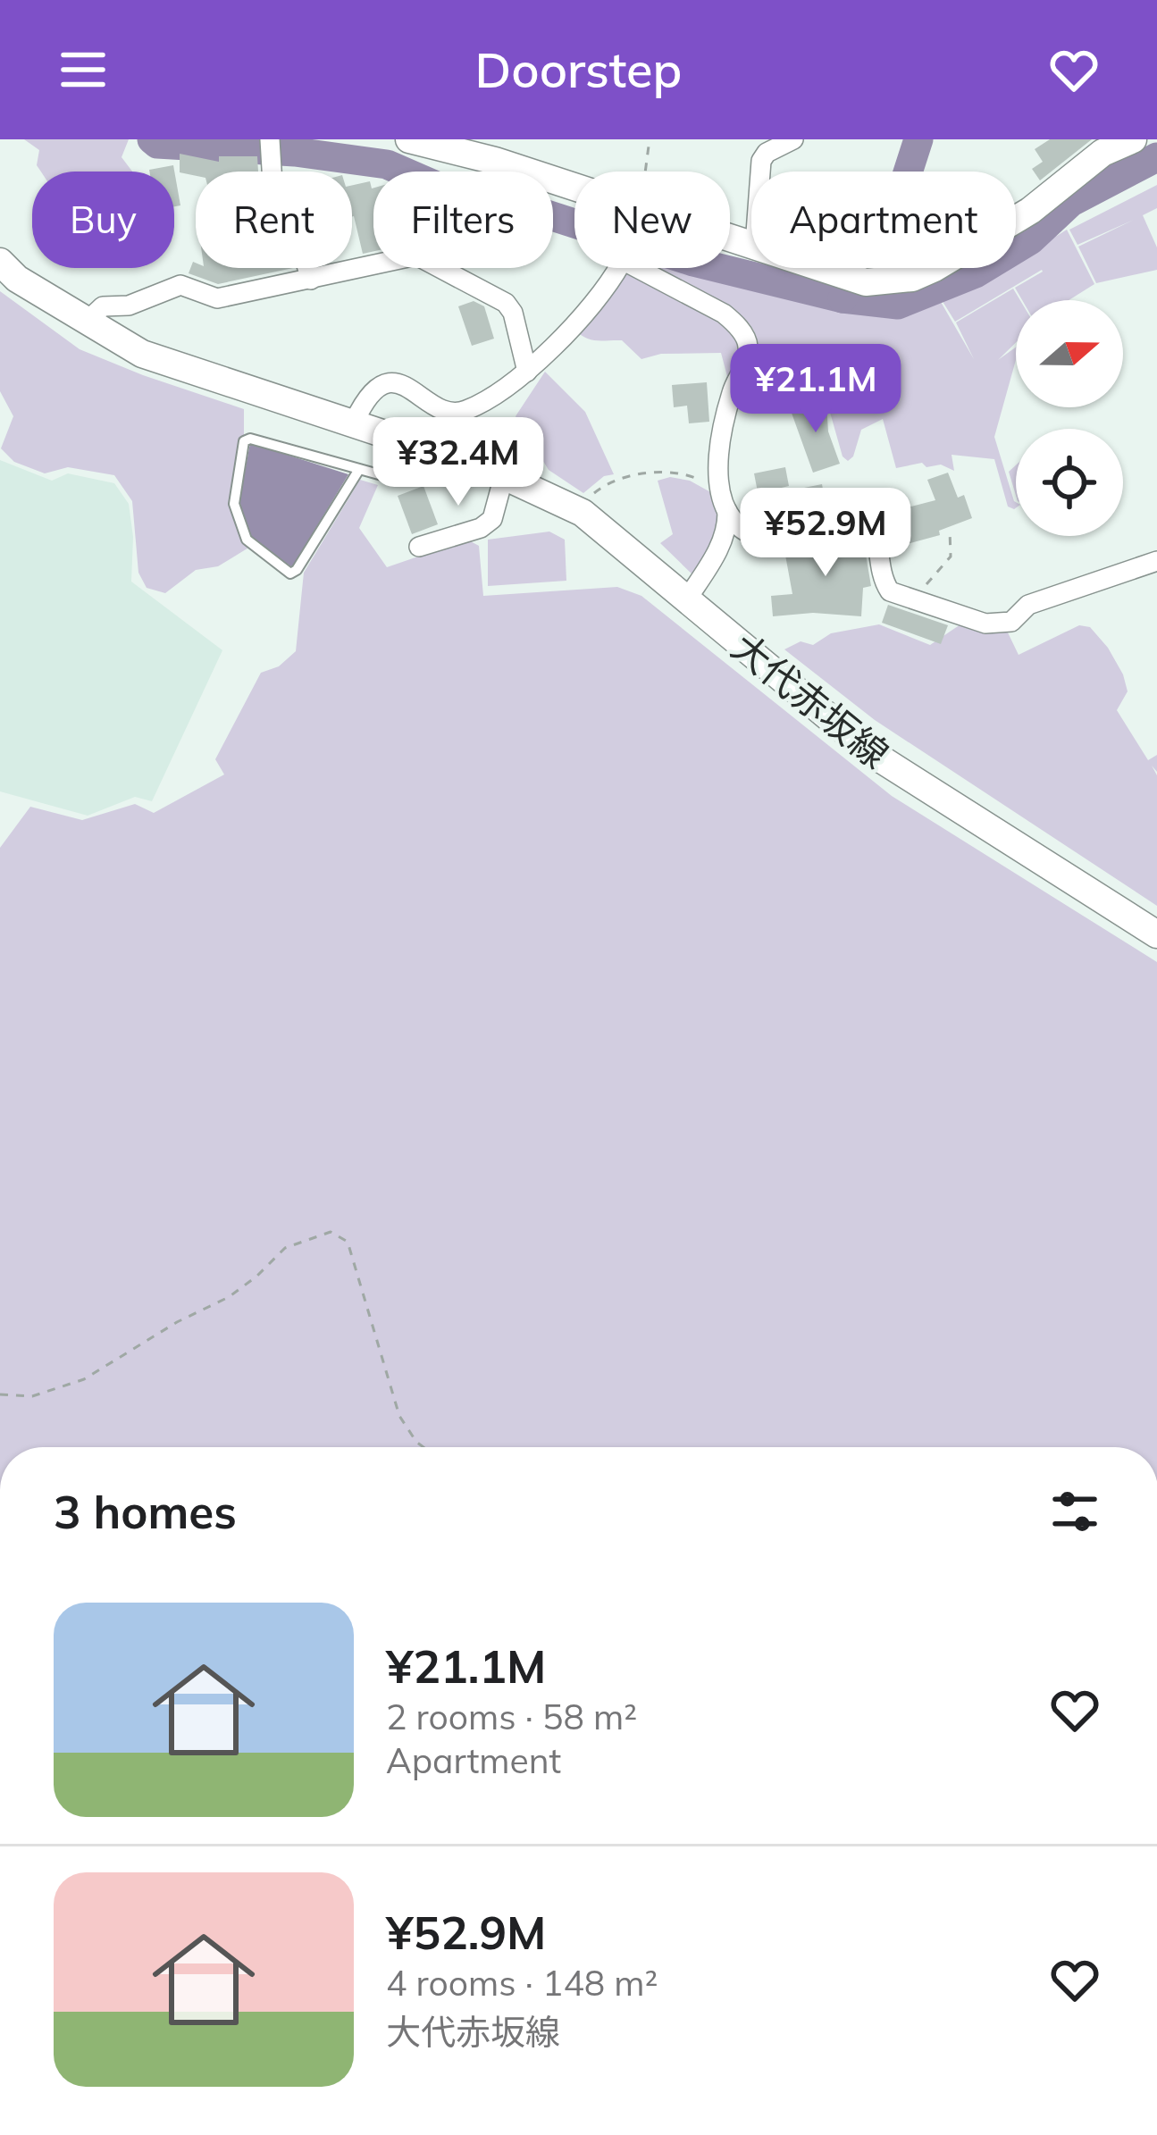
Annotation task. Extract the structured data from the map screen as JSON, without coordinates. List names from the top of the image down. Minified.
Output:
{"streets":{"main road":["大代赤坂線"]},"north":"right","page":{"header":"Doorstep","chip":["Buy","Rent","Filters","New","Apartment"],"price":["¥21.1M","¥32.4M","¥52.9M"],"heading":"3 homes","list":[{"name":"¥21.1M","note":"2 rooms · 58 m² · Apartment"},{"name":"¥52.9M","note":"4 rooms · 148 m² · 大代赤坂線"}]}}
